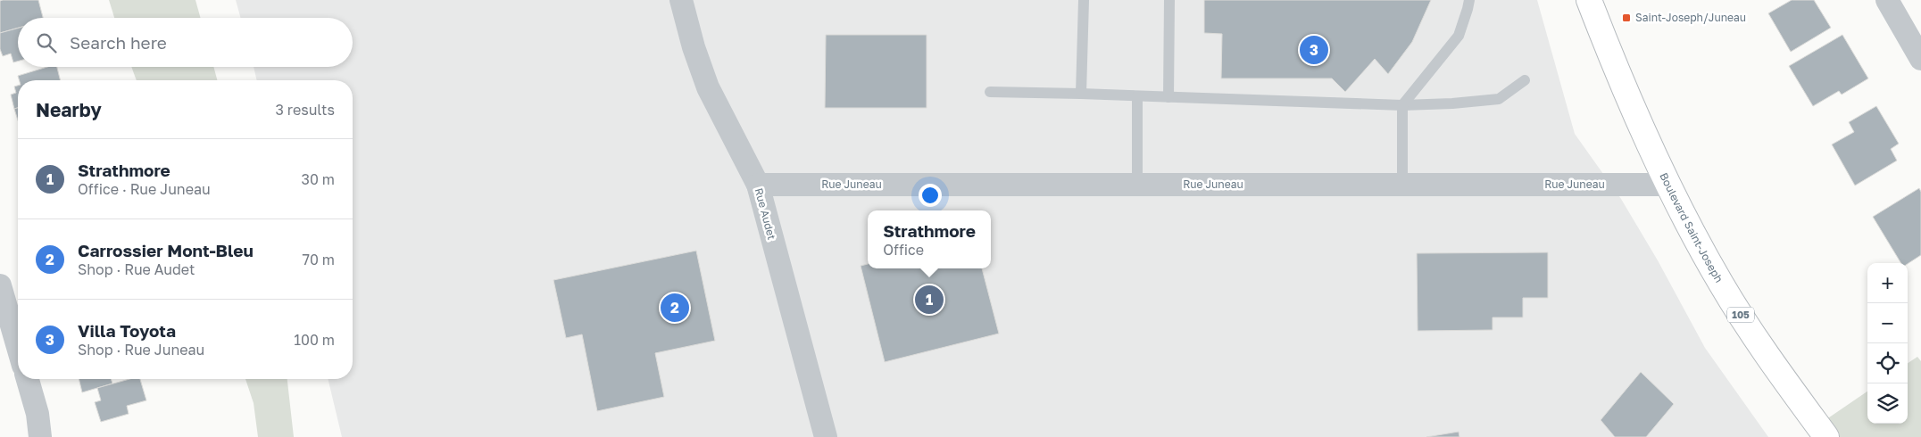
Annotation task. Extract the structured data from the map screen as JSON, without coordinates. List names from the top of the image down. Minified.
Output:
{"streets":{"main road":["Boulevard Saint-Joseph","105"],"street":["Rue Juneau","Rue Audet"]},"crossings":[["Rue Juneau","Rue Audet"],["Rue Juneau","Boulevard Saint-Joseph"]],"places":{"transit":["Saint-Joseph/Juneau"]},"page":{"search":"Search here","pins":["3","1","2"],"heading":["Nearby","3 results"],"list":[{"mark":"1","name":"Strathmore","note":"Office · Rue Juneau","value":"30 m"},{"mark":"2","name":"Carrossier Mont-Bleu","note":"Shop · Rue Audet","value":"70 m"},{"mark":"3","name":"Villa Toyota","note":"Shop · Rue Juneau","value":"100 m"}],"popup":["Strathmore","Office"],"map_buttons":["+","−"]}}
